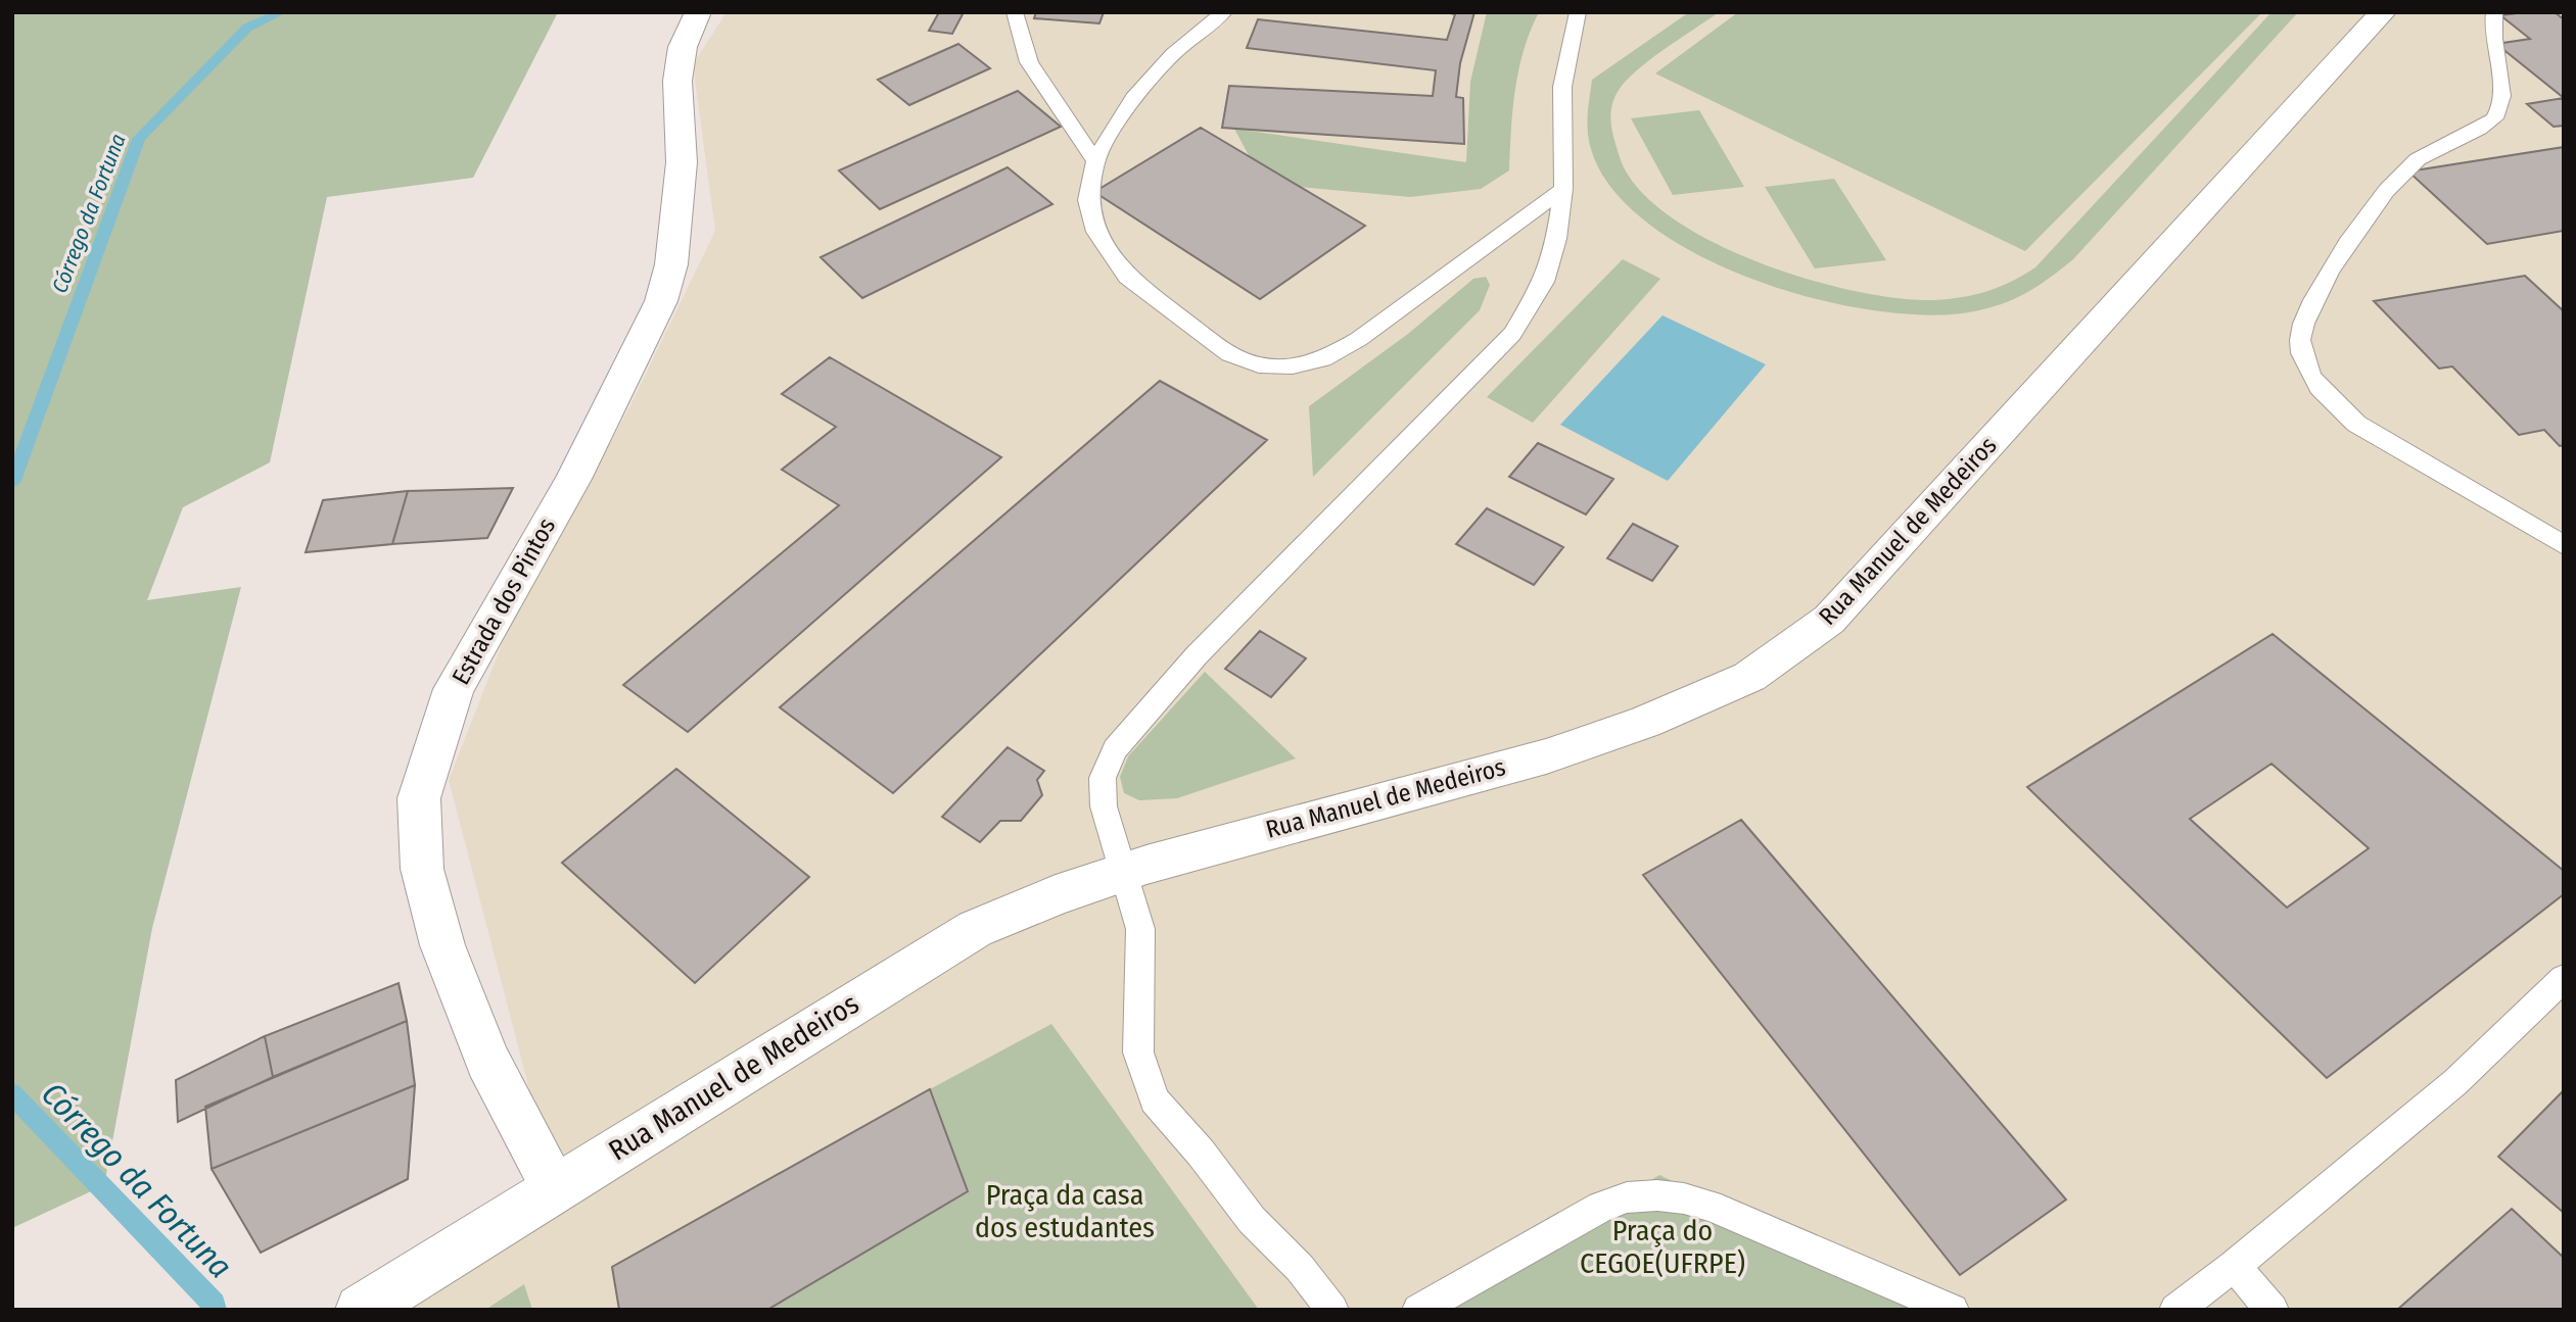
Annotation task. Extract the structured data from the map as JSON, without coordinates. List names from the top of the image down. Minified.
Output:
{"streets":{"main road":["Rua Manuel de Medeiros","Estrada dos Pintos"]},"crossings":[["Rua Manuel de Medeiros","Estrada dos Pintos"]],"water":["Córrego da Fortuna"],"parks":["Praça da casa dos estudantes","Praça do CEGOE(UFRPE)"]}
